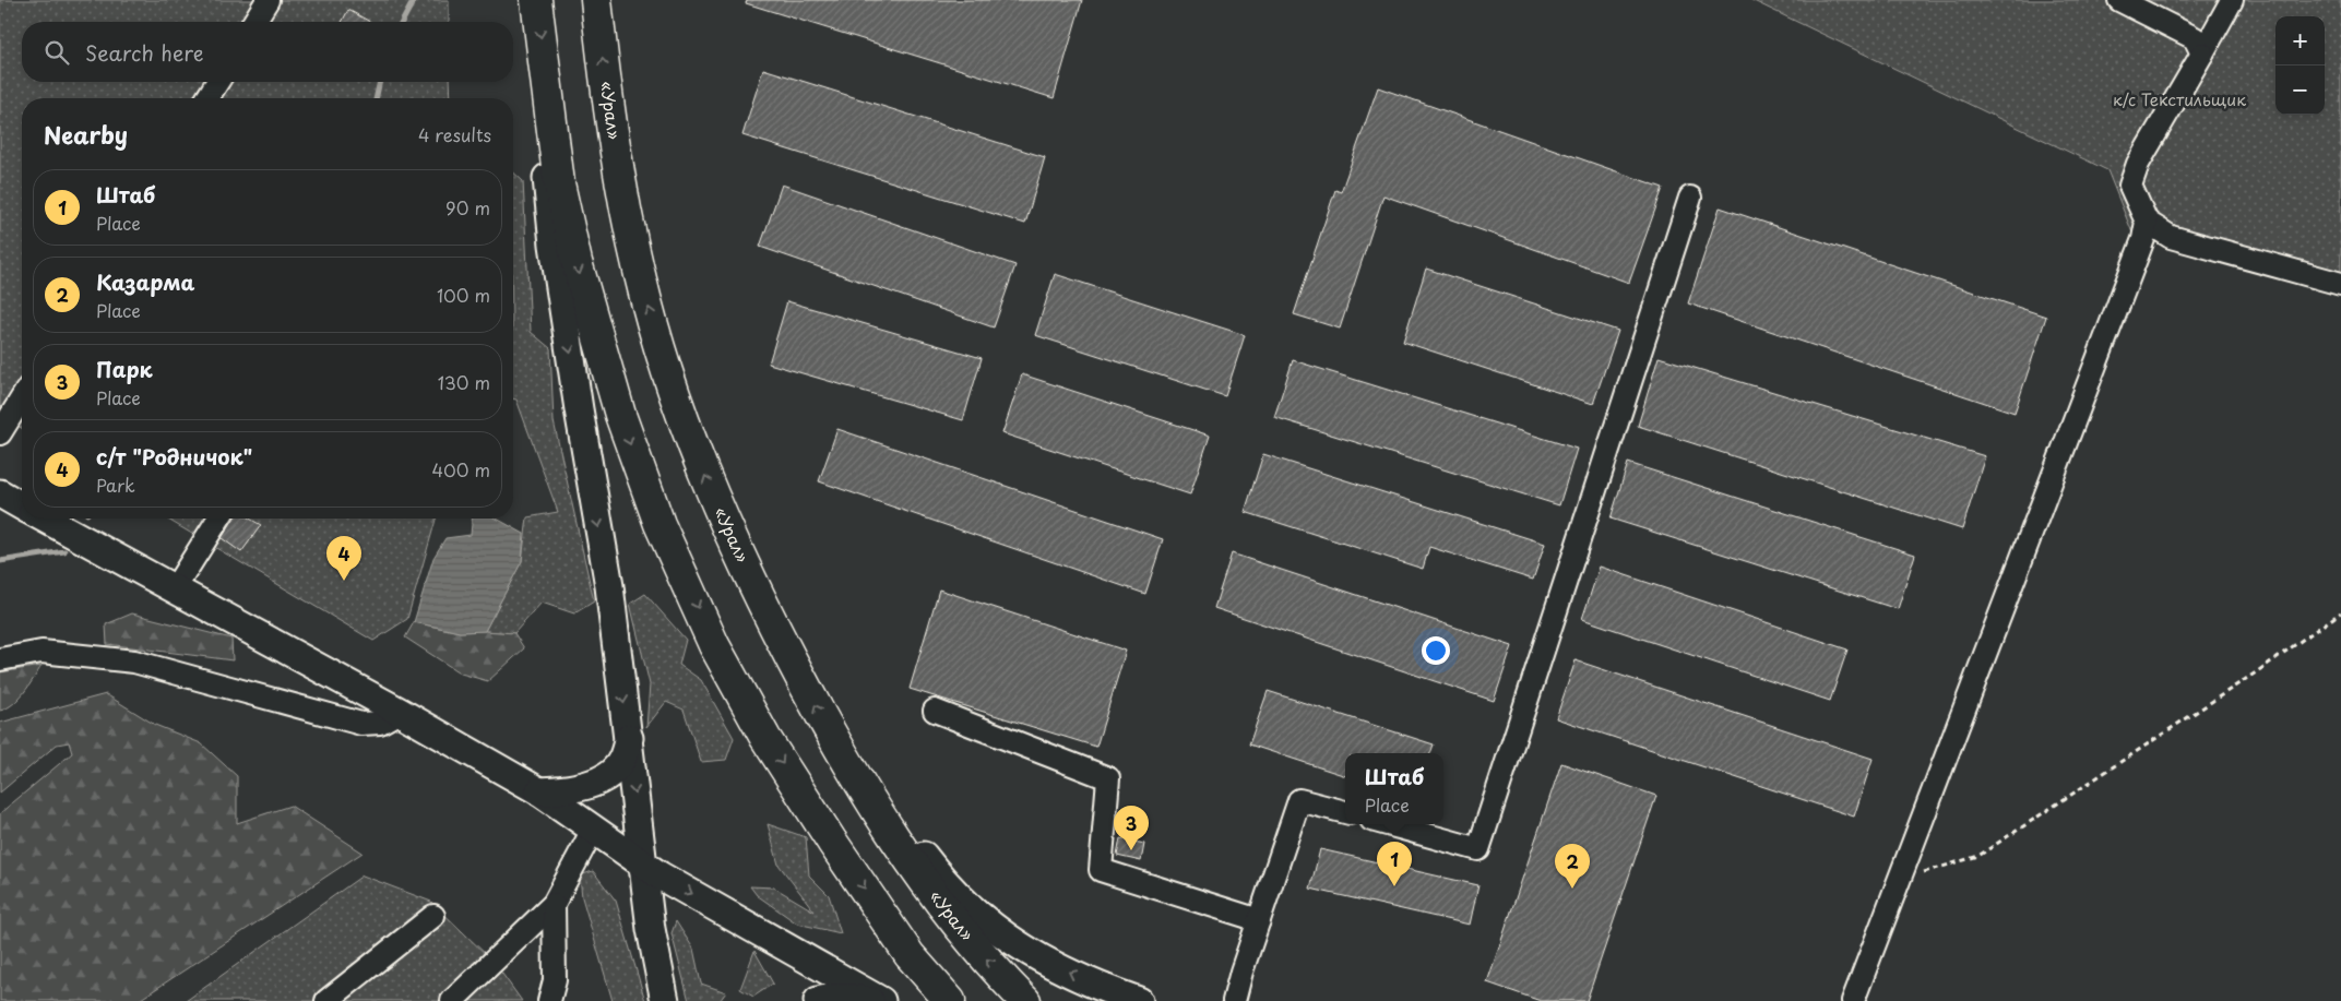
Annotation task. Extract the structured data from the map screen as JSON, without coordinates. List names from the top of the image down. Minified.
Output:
{"streets":{"highway":["«Урал»"]},"parks":["к/с Текстильщик"],"page":{"map_buttons":["+","−"],"search":"Search here","heading":["Nearby","4 results"],"list":[{"mark":"1","name":"Штаб","note":"Place","value":"90 m"},{"mark":"2","name":"Казарма","note":"Place","value":"100 m"},{"mark":"3","name":"Парк","note":"Place","value":"130 m"},{"mark":"4","name":"с/т \"Родничок\"","note":"Park","value":"400 m"}],"pins":["4","3","1","2"],"popup":["Штаб","Place"]}}
